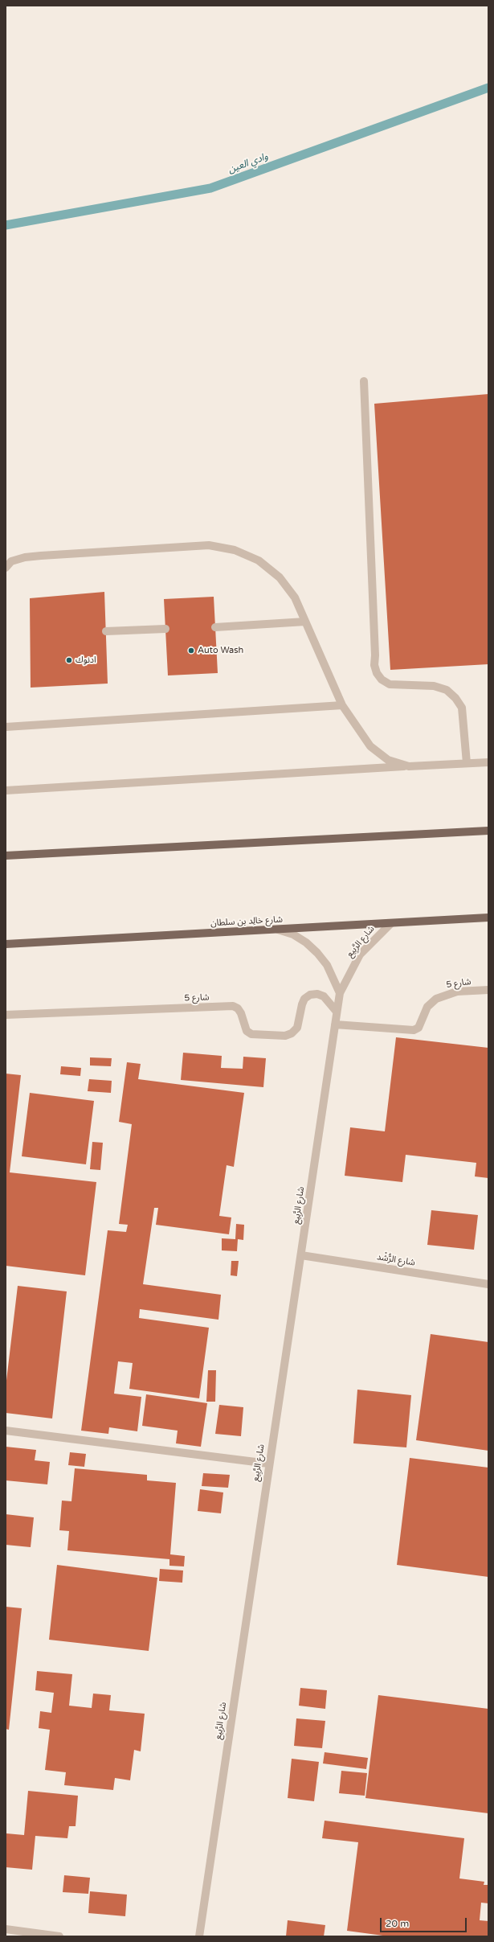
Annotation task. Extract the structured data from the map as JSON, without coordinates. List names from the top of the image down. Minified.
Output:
{"streets":{"main road":["شارع خالِد بن سلطان"],"street":["شارع الرَّبِيع","شارع 5","شارع الرُّشْد"]},"crossings":[["شارع خالِد بن سلطان","شارع الرَّبِيع"],["شارع الرَّبِيع","شارع 5"],["شارع الرَّبِيع","شارع الرُّشْد"]],"water":["وادي العين"],"places":["Auto Wash","ادنوك"],"scale_bar":"20 m"}
